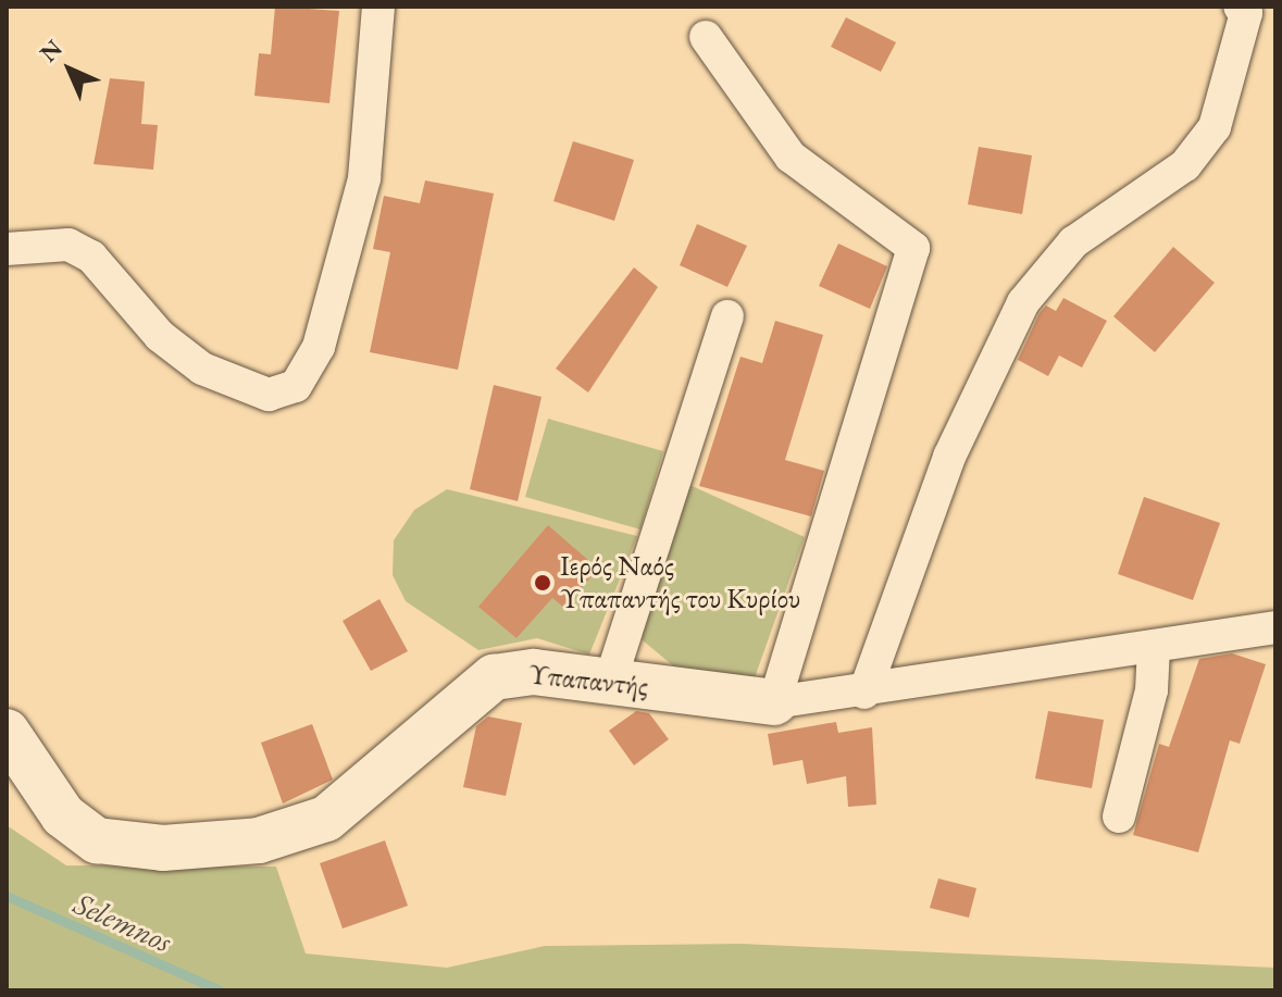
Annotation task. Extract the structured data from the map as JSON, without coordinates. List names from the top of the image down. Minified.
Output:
{"streets":{"street":["Υπαπαντής"]},"water":["Selemnos"],"places":["Ιερός Ναός Υπαπαντής του Κυρίου"],"north":"top left"}
